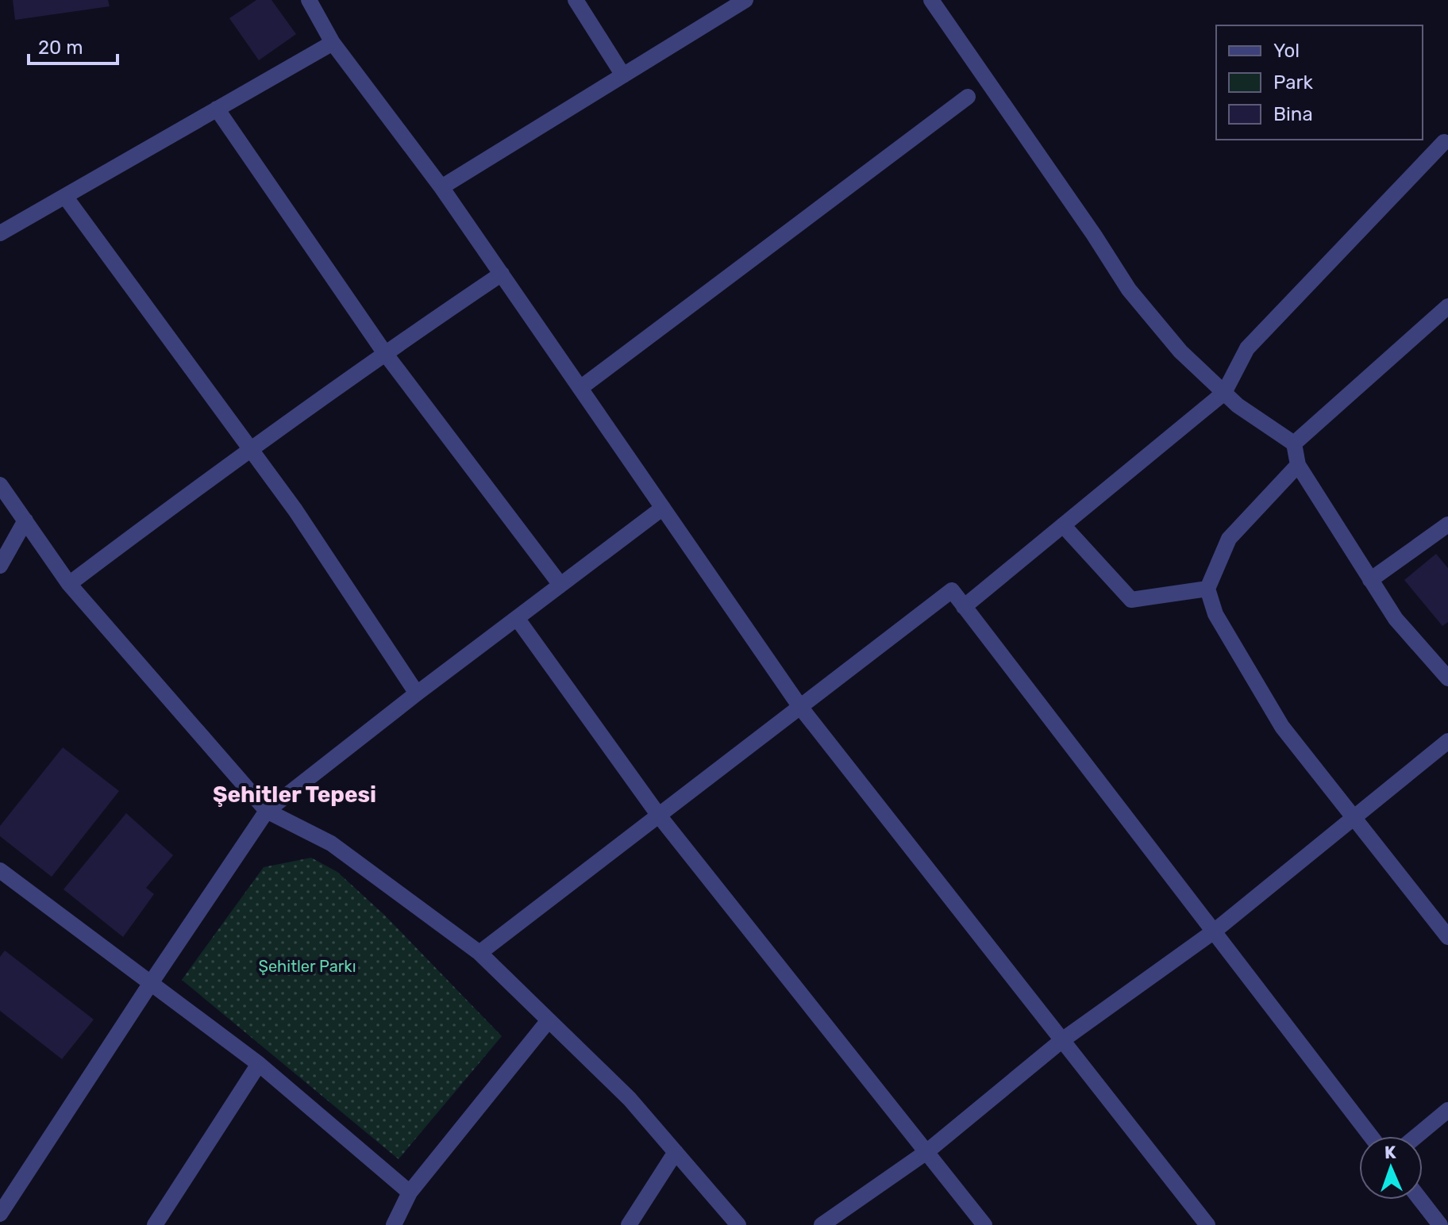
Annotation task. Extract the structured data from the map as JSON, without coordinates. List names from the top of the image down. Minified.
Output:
{"districts":["Şehitler Tepesi"],"parks":["Şehitler Parkı"],"legend":["Yol","Park","Bina"],"scale_bar":"20 m","north":"top"}
